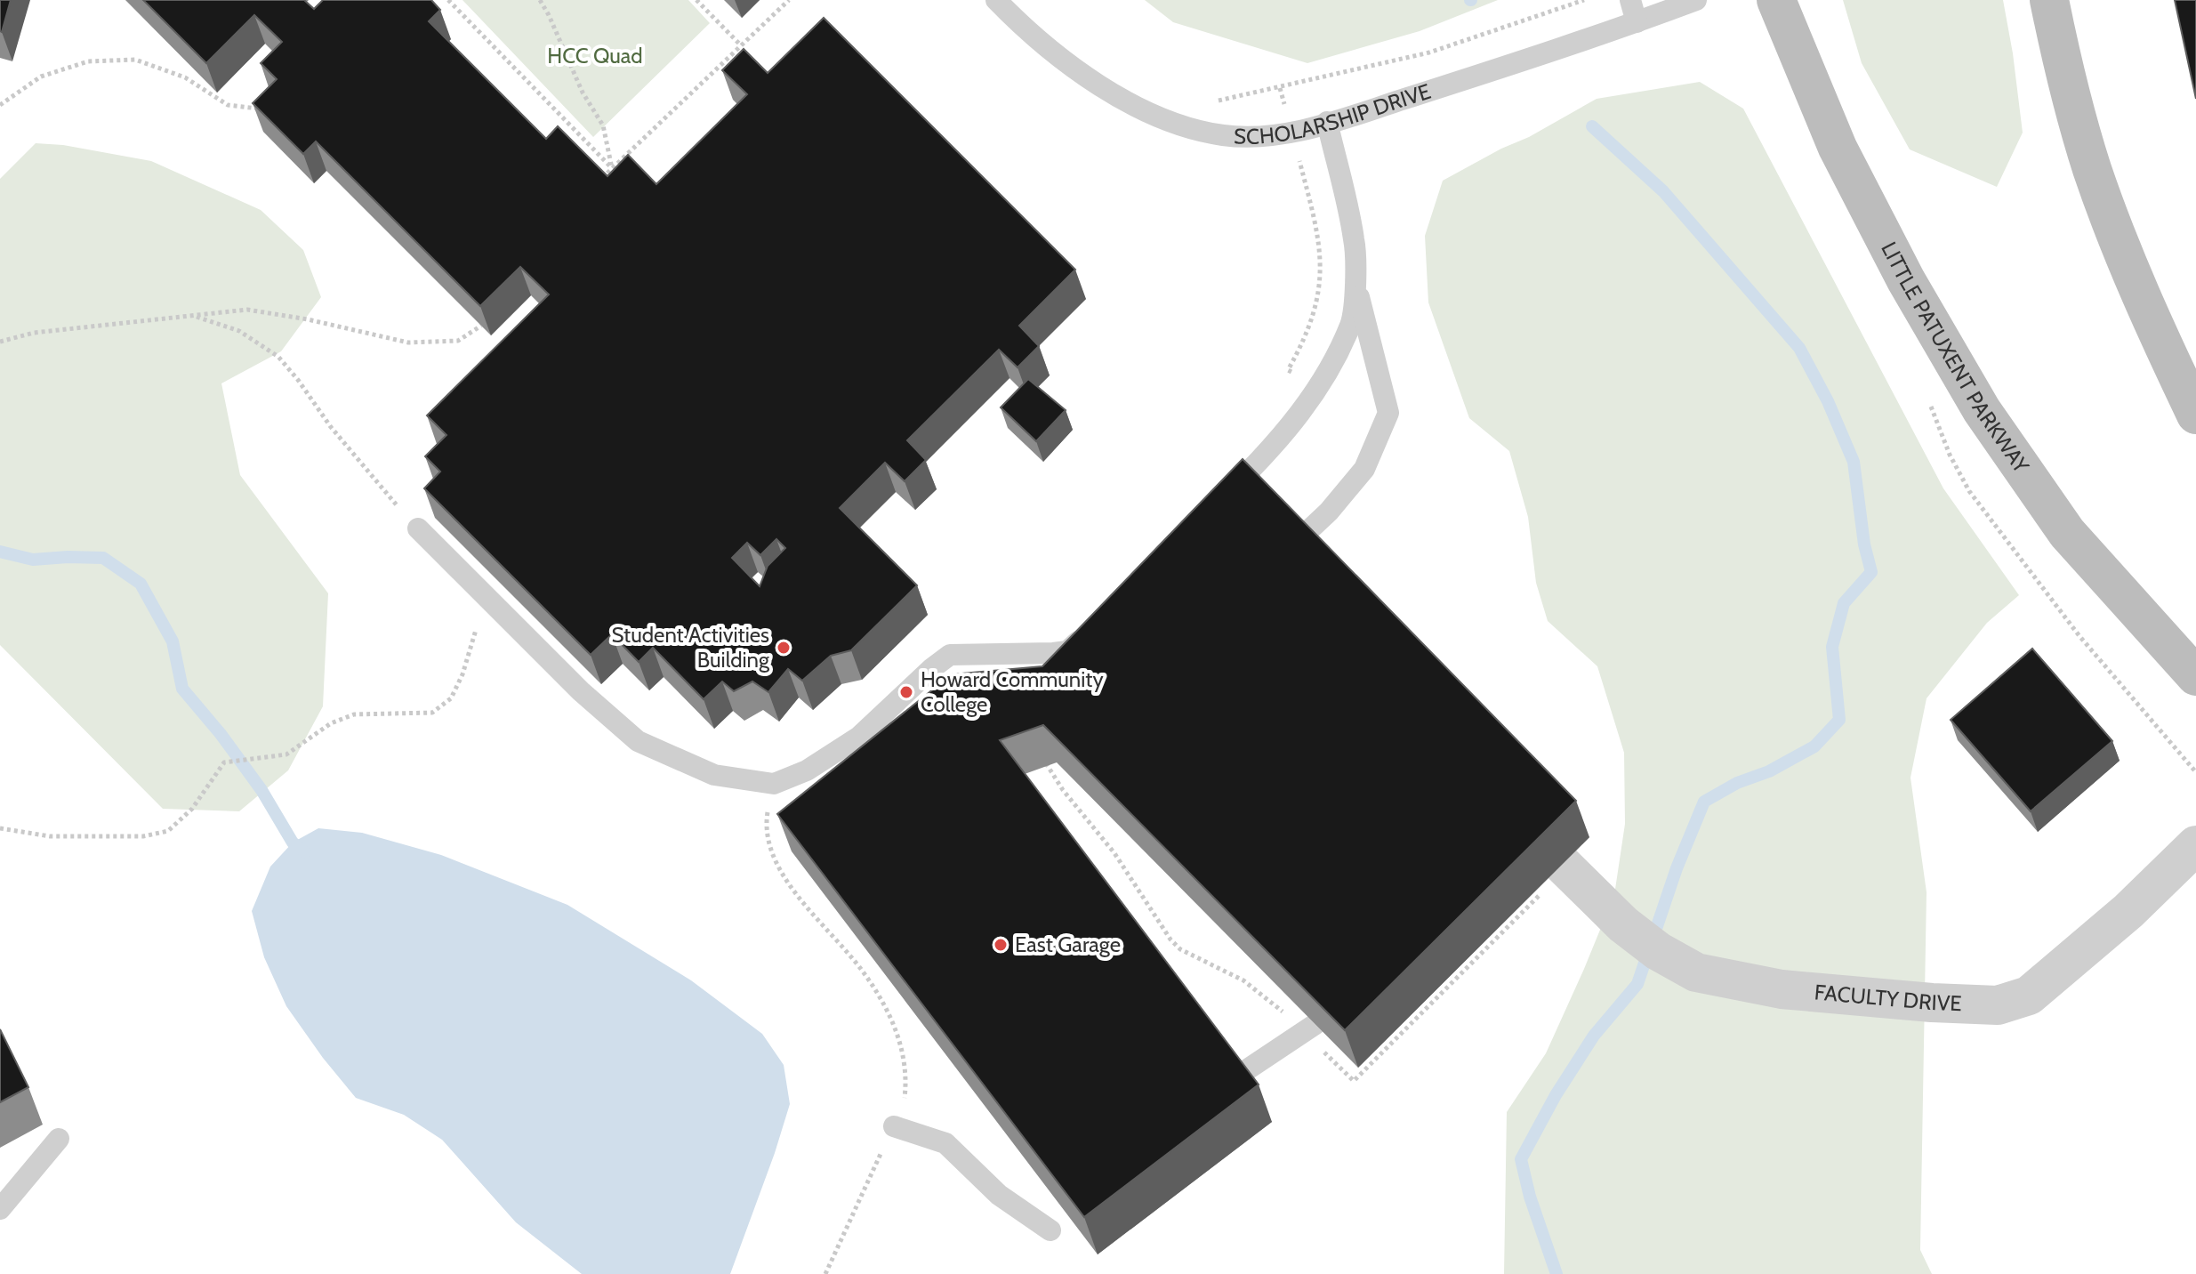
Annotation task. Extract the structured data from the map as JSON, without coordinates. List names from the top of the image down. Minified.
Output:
{"streets":{"main road":["LITTLE PATUXENT PARKWAY"],"street":["FACULTY DRIVE"],"lane":["SCHOLARSHIP DRIVE"]},"parks":["HCC Quad"],"places":["Student Activities Building","Howard Community College","East Garage"]}
